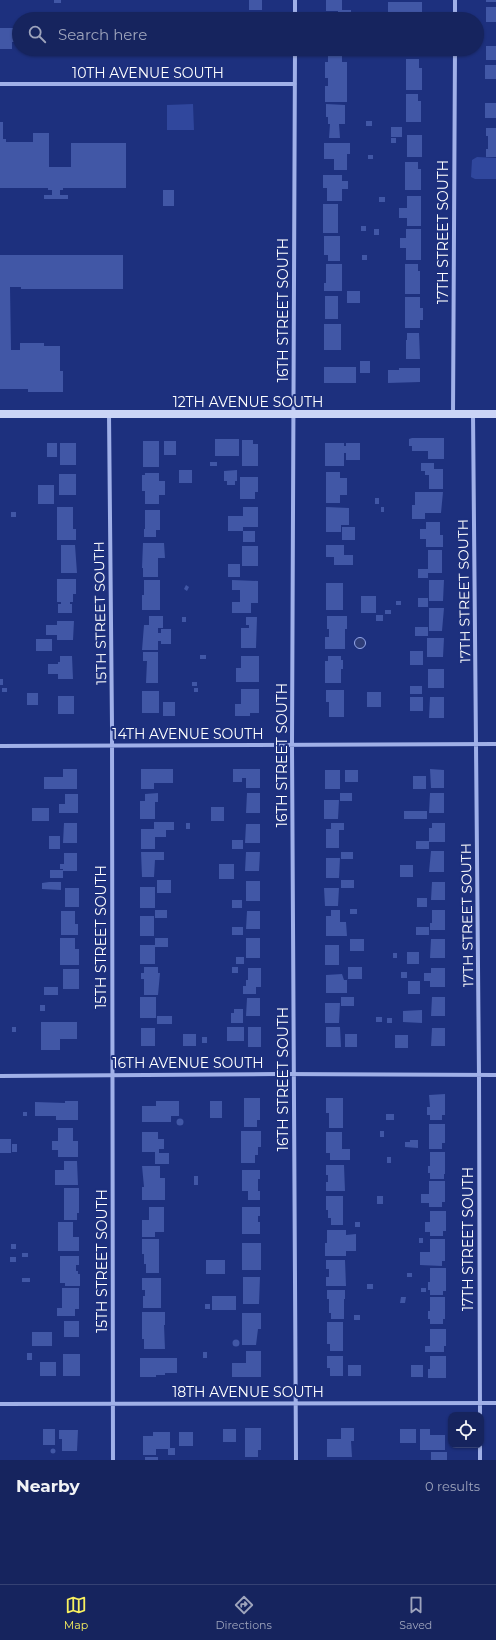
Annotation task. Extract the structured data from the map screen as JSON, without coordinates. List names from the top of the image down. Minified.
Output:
{"streets":{"street":["10TH AVENUE SOUTH","17TH STREET SOUTH","16TH STREET SOUTH","12TH AVENUE SOUTH","15TH STREET SOUTH","14TH AVENUE SOUTH","16TH AVENUE SOUTH","18TH AVENUE SOUTH"]},"crossings":[["10TH AVENUE SOUTH","16TH STREET SOUTH"],["17TH STREET SOUTH","12TH AVENUE SOUTH"],["17TH STREET SOUTH","14TH AVENUE SOUTH"],["17TH STREET SOUTH","16TH AVENUE SOUTH"],["17TH STREET SOUTH","18TH AVENUE SOUTH"],["16TH STREET SOUTH","12TH AVENUE SOUTH"],["16TH STREET SOUTH","14TH AVENUE SOUTH"],["16TH STREET SOUTH","16TH AVENUE SOUTH"],["16TH STREET SOUTH","18TH AVENUE SOUTH"],["12TH AVENUE SOUTH","15TH STREET SOUTH"],["15TH STREET SOUTH","14TH AVENUE SOUTH"],["15TH STREET SOUTH","16TH AVENUE SOUTH"],["15TH STREET SOUTH","18TH AVENUE SOUTH"]],"page":{"search":"Search here","heading":["Nearby","0 results"],"nav":["Map","Directions","Saved"]}}
